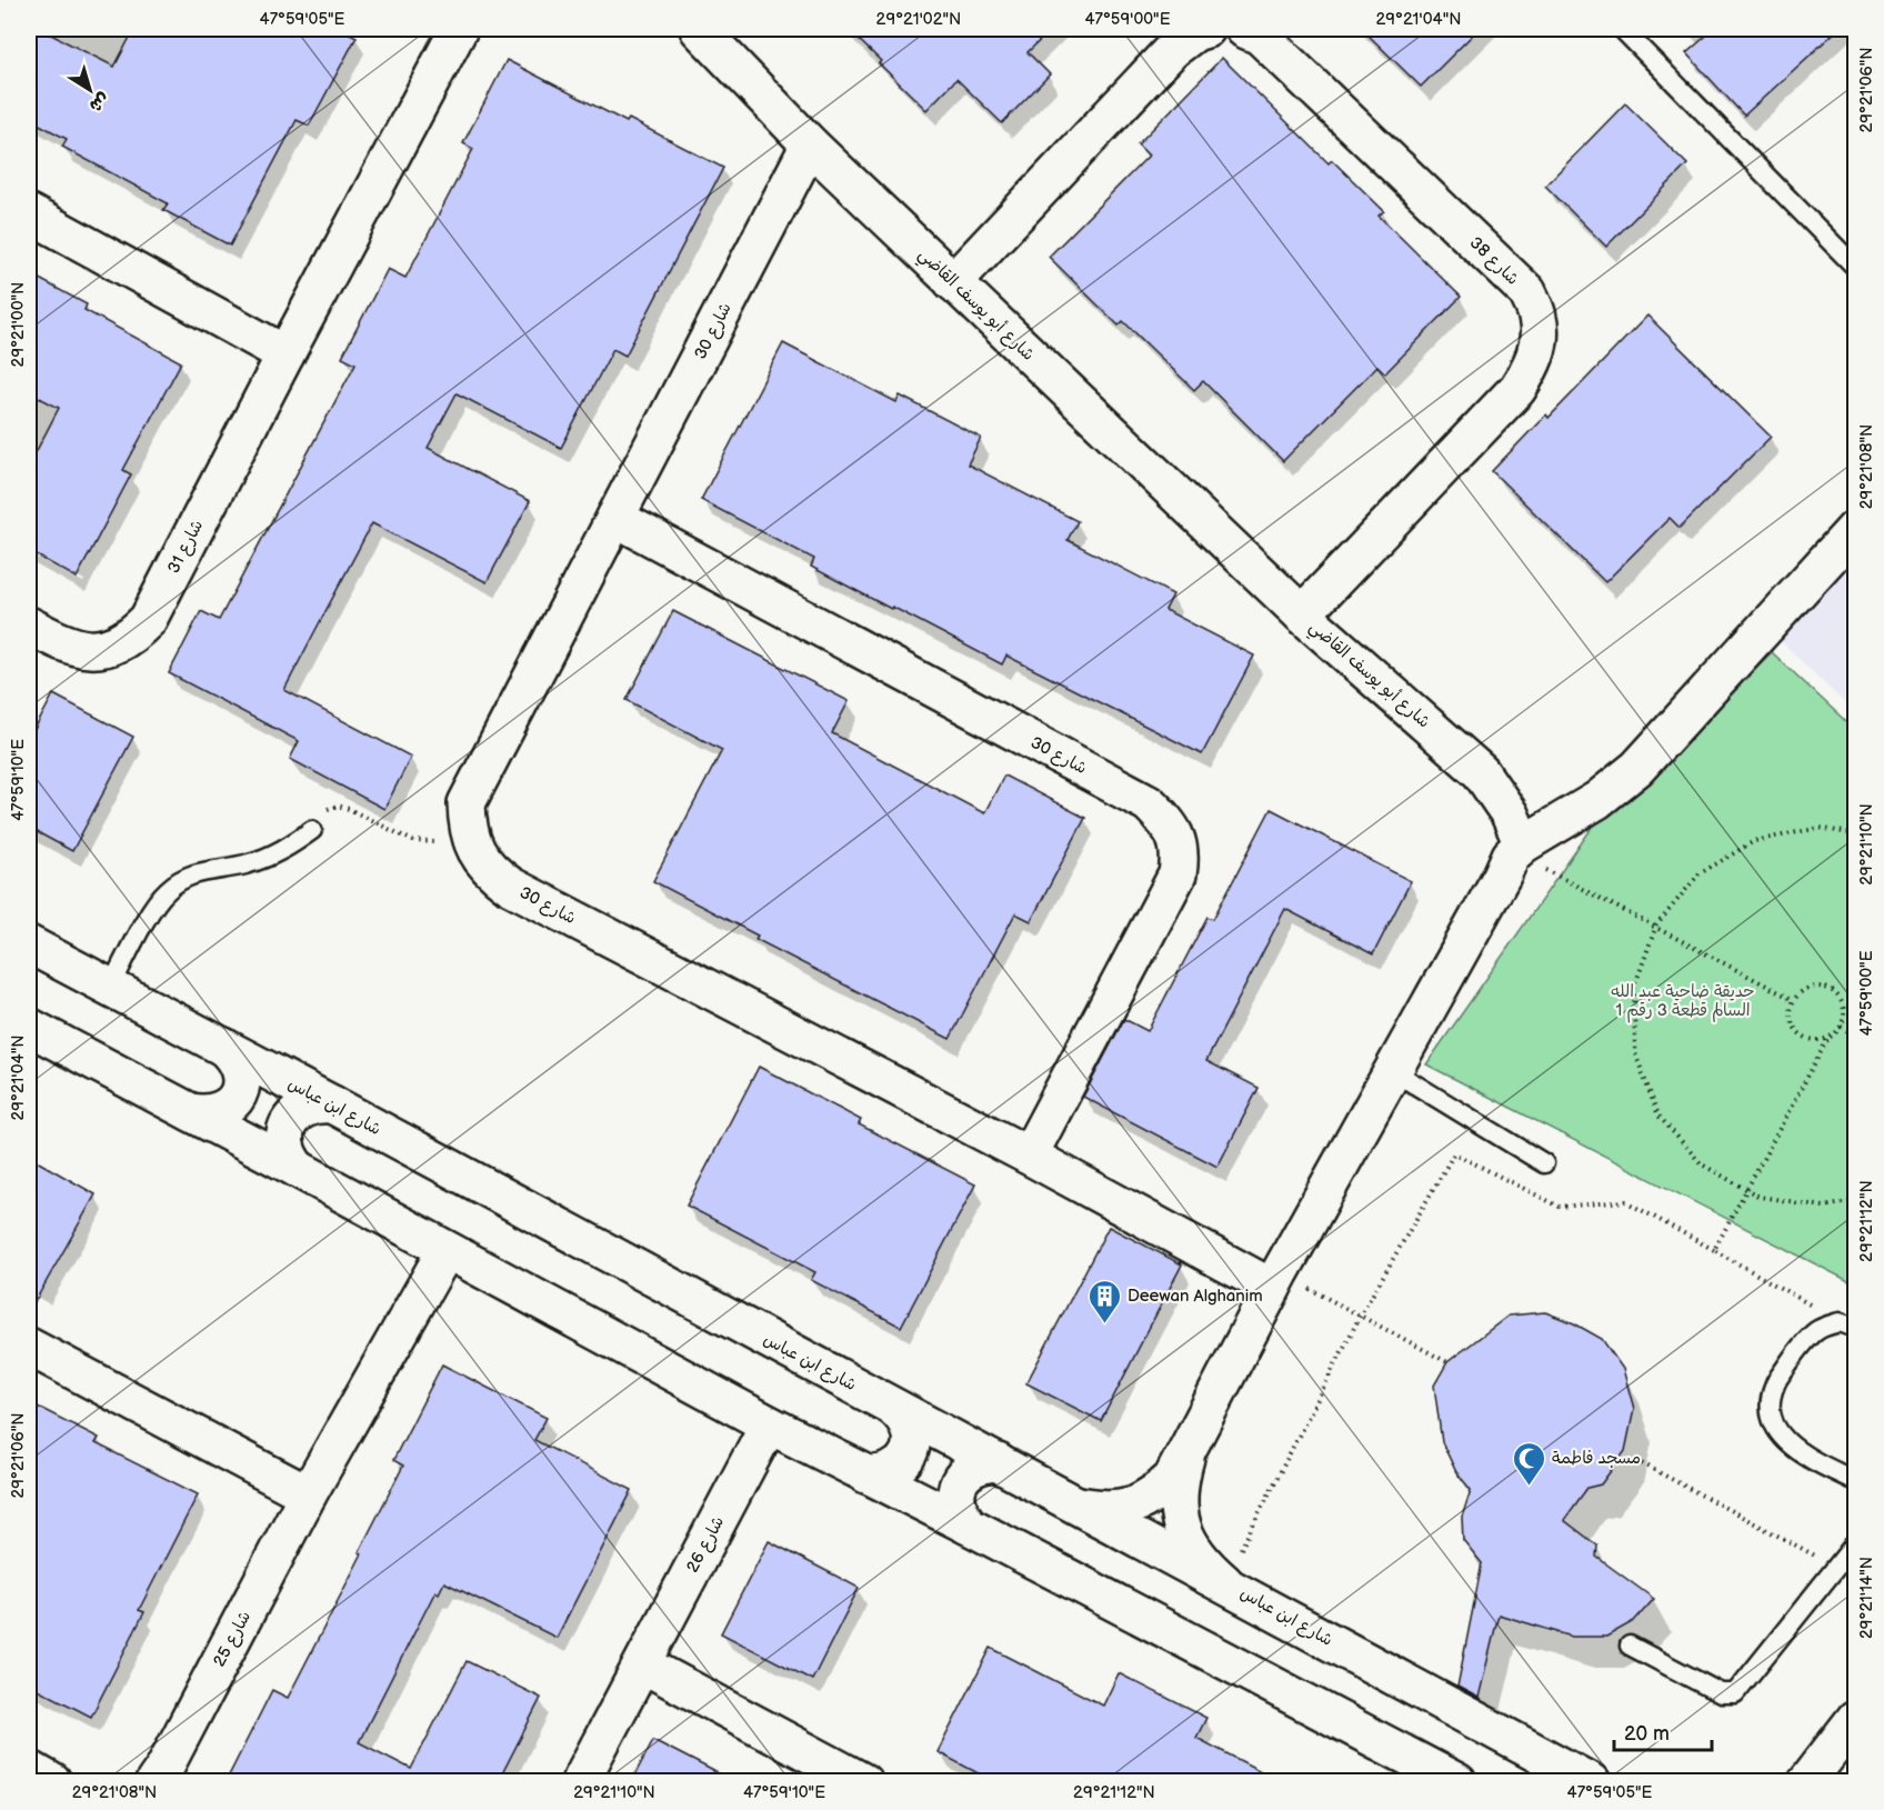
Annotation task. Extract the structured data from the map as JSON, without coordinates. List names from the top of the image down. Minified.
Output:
{"streets":{"street":["شارع 38","شارع أبو يوسف القاضي","شارع 30","شارع 31","شارع ابن عباس","شارع 26","شارع 25"]},"crossings":[["شارع 38","شارع أبو يوسف القاضي"],["شارع أبو يوسف القاضي","شارع 30"]],"parks":["حديقة ضاحية عبد الله السالم قطعة 3 رقم 1"],"places":{"building":["Deewan Alghanim"],"mosque":["مسجد فاطمة"]},"scale_bar":"20 m","north":"bottom right","coordinates":["47°59'05\"E","29°21'02\"N","47°59'00\"E","29°21'04\"N","29°21'06\"N","29°21'00\"N","29°21'08\"N","47°59'10\"E","29°21'10\"N","29°21'12\"N","29°21'14\"N"]}
